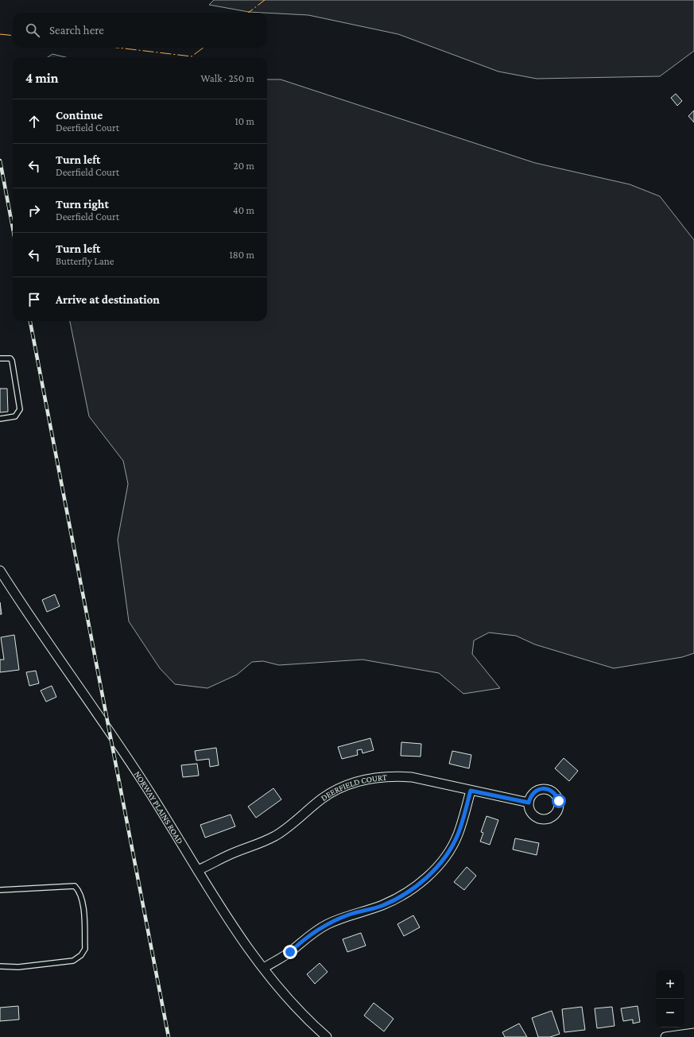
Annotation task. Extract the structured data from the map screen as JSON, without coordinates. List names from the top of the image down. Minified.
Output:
{"streets":{"street":["DEERFIELD COURT","NORWAY PLAINS ROAD"]},"crossings":[["DEERFIELD COURT","NORWAY PLAINS ROAD"]],"page":{"search":"Search here","heading":["4 min","Walk · 250 m"],"list":[["Continue","Deerfield Court","10 m"],["Turn left","Deerfield Court","20 m"],["Turn right","Deerfield Court","40 m"],["Turn left","Butterfly Lane","180 m"],"Arrive at destination"],"map_buttons":["+","−"]}}
